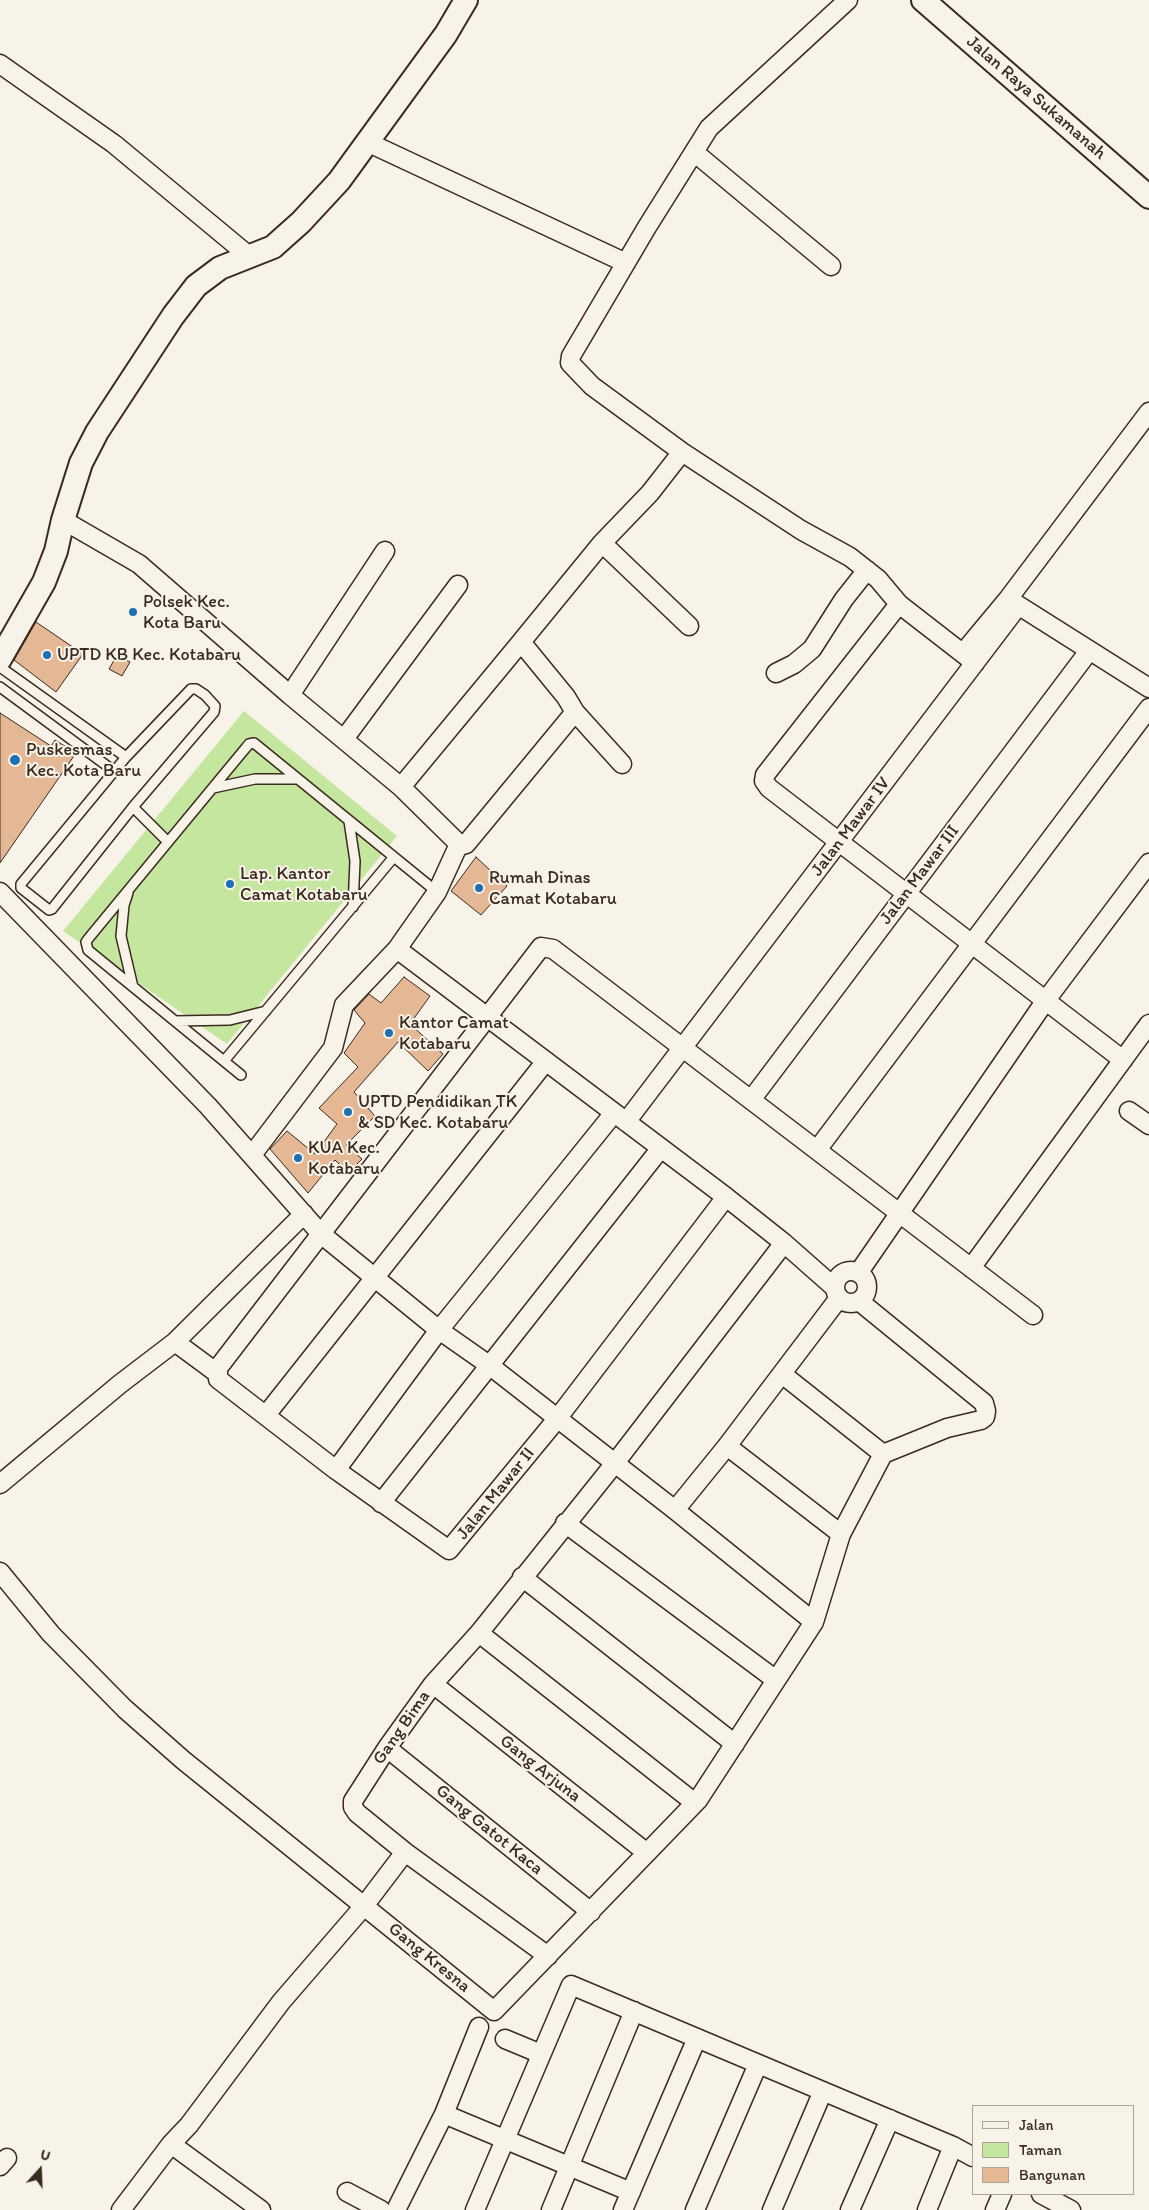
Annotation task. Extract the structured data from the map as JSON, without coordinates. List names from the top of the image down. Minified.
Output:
{"streets":{"street":["Jalan Raya Sukamanah","Jalan Mawar IV","Jalan Mawar III","Jalan Mawar II","Gang Bima","Gang Arjuna","Gang Gatot Kaca","Gang Kresna"]},"crossings":[["Gang Bima","Gang Arjuna"],["Gang Bima","Gang Gatot Kaca"],["Gang Bima","Gang Kresna"]],"places":["Polsek Kec. Kota Baru","UPTD KB Kec. Kotabaru","Puskesmas Kec. Kota Baru","Lap. Kantor Camat Kotabaru","Rumah Dinas Camat Kotabaru","Kantor Camat Kotabaru","UPTD Pendidikan TK & SD Kec. Kotabaru","KUA Kec. Kotabaru"],"legend":["Jalan","Taman","Bangunan"],"north":"top"}
